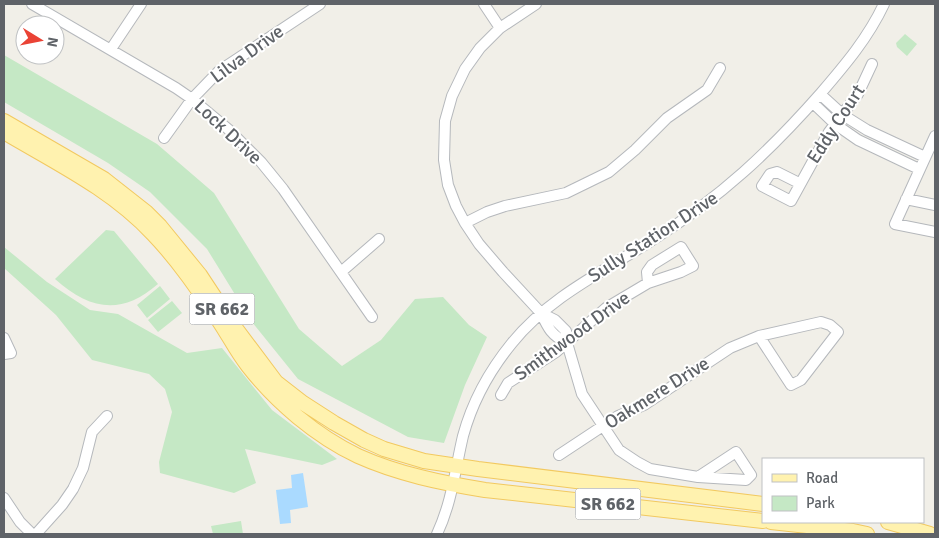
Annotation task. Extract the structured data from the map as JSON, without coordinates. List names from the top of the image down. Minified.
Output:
{"streets":{"main road":["SR 662"],"street":["Lilva Drive","Eddy Court","Lock Drive","Sully Station Drive","Smithwood Drive","Oakmere Drive"]},"crossings":[["Lilva Drive","Lock Drive"],["Sully Station Drive","SR 662"]],"legend":["Road","Park"],"north":"right"}
